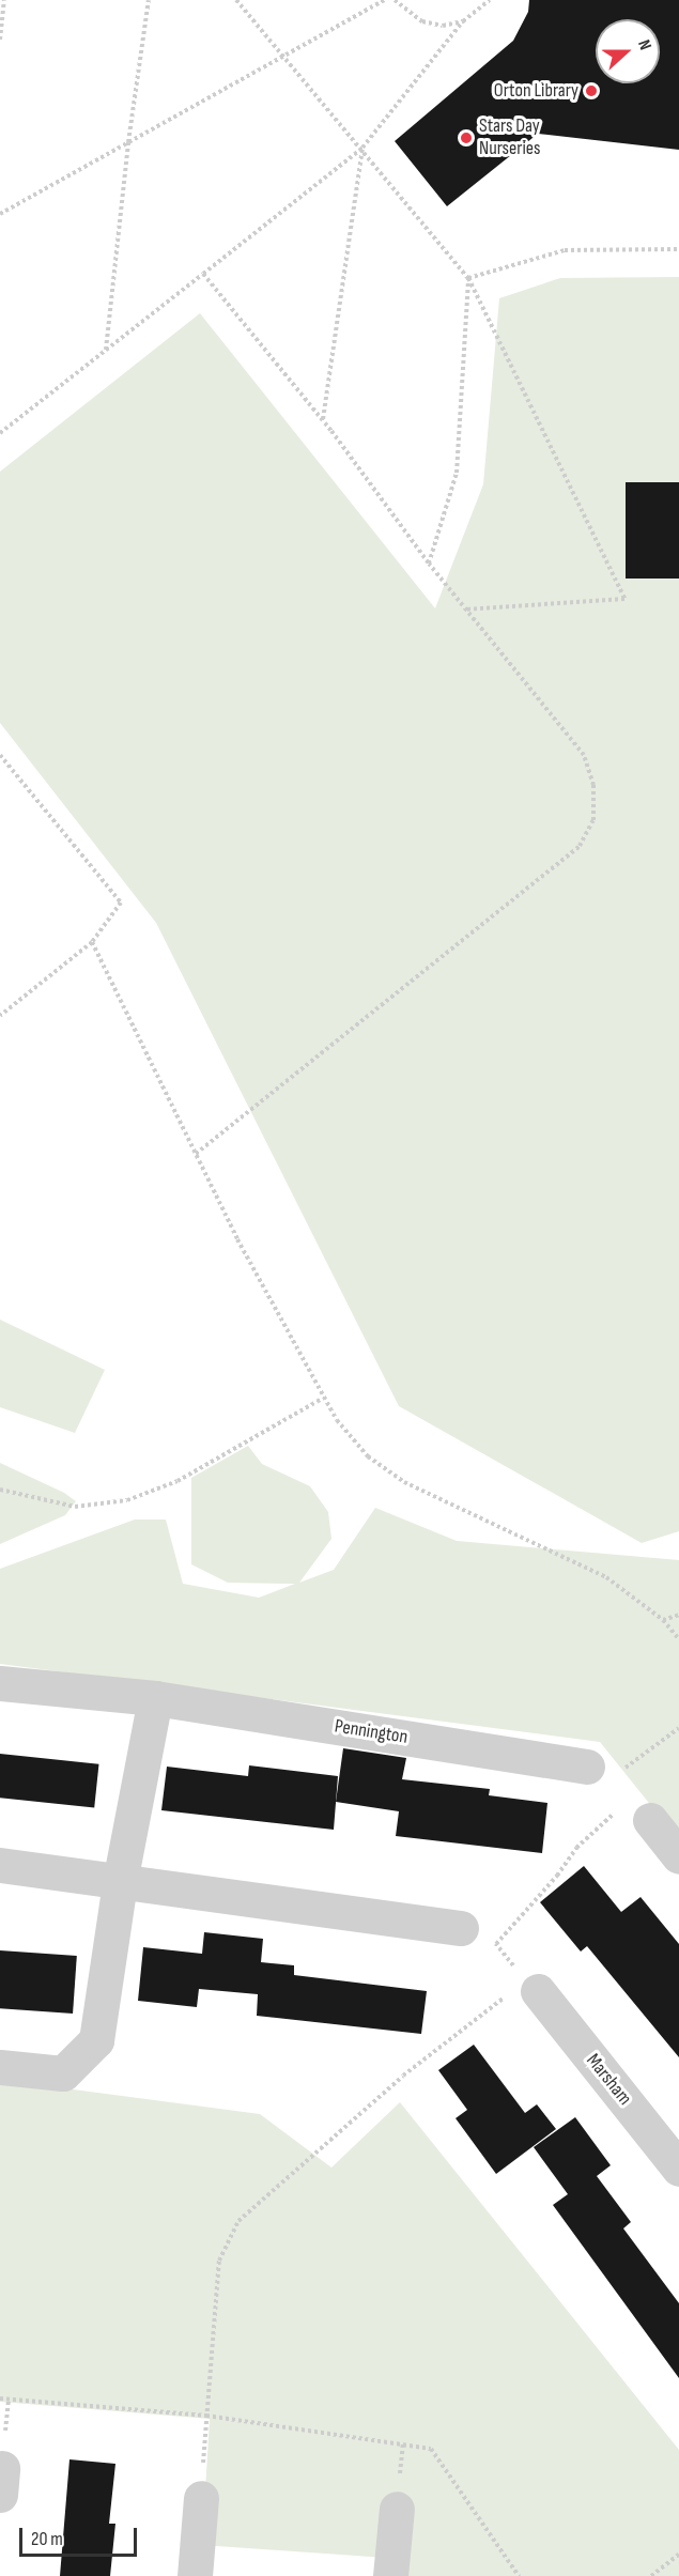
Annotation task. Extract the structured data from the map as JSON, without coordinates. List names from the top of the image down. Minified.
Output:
{"streets":{"street":["Pennington","Marsham"]},"places":["Orton Library","Stars Day Nurseries"],"scale_bar":"20 m","north":"right"}
